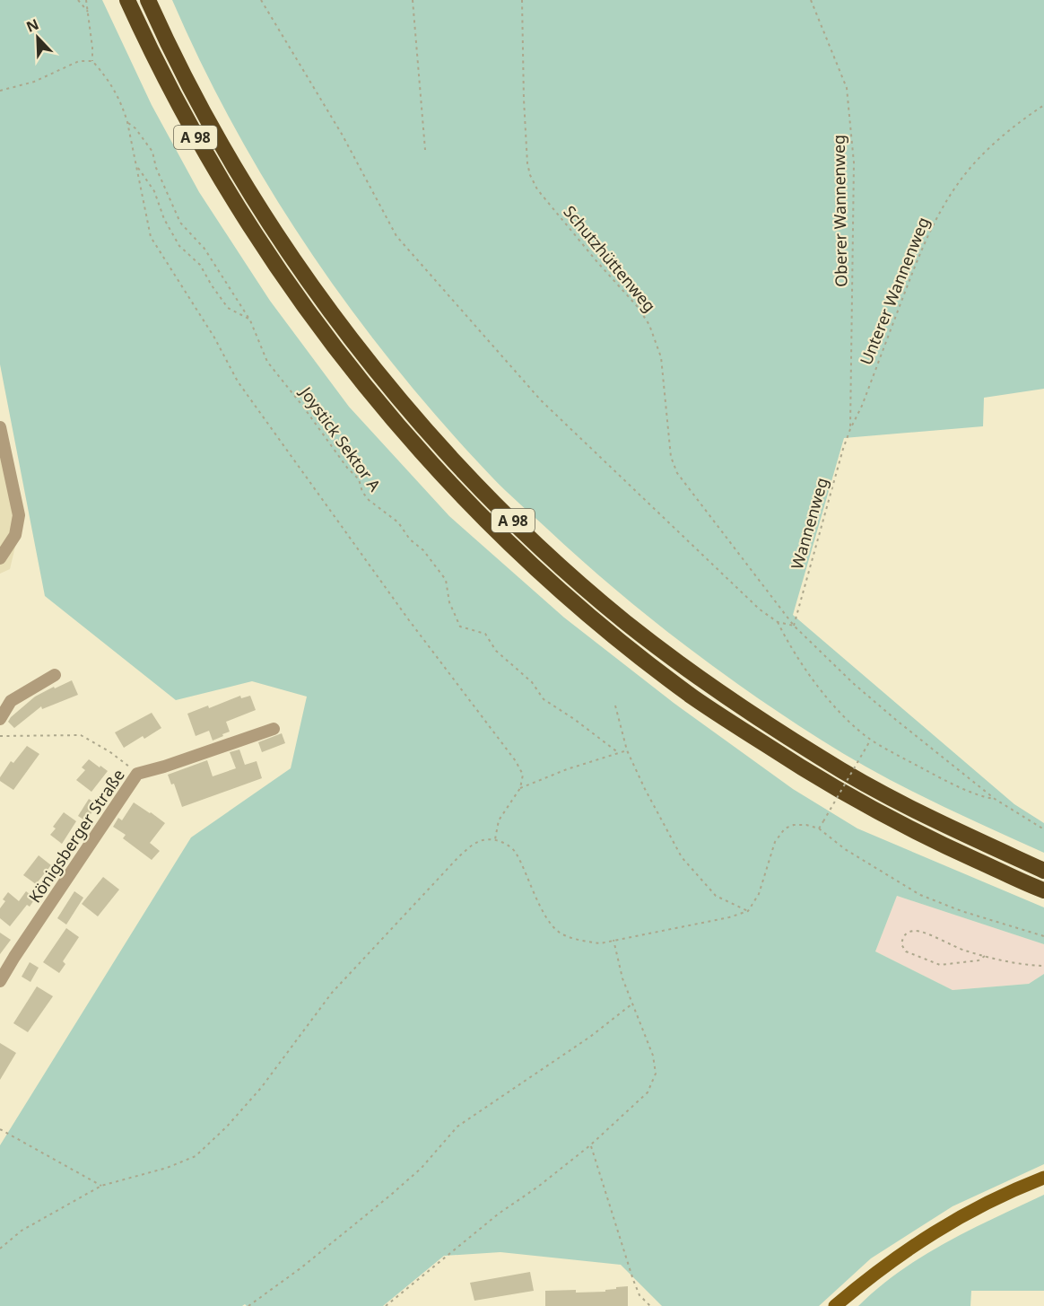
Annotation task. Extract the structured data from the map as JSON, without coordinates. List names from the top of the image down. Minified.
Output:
{"streets":{"highway":["A 98"],"street":["Königsberger Straße"],"path":["Oberer Wannenweg","Schutzhüttenweg","Unterer Wannenweg","Joystick Sektor A","Wannenweg"]},"crossings":[["Oberer Wannenweg","Unterer Wannenweg"],["Oberer Wannenweg","Wannenweg"],["Schutzhüttenweg","Wannenweg"],["Unterer Wannenweg","Wannenweg"]],"north":"top left"}
